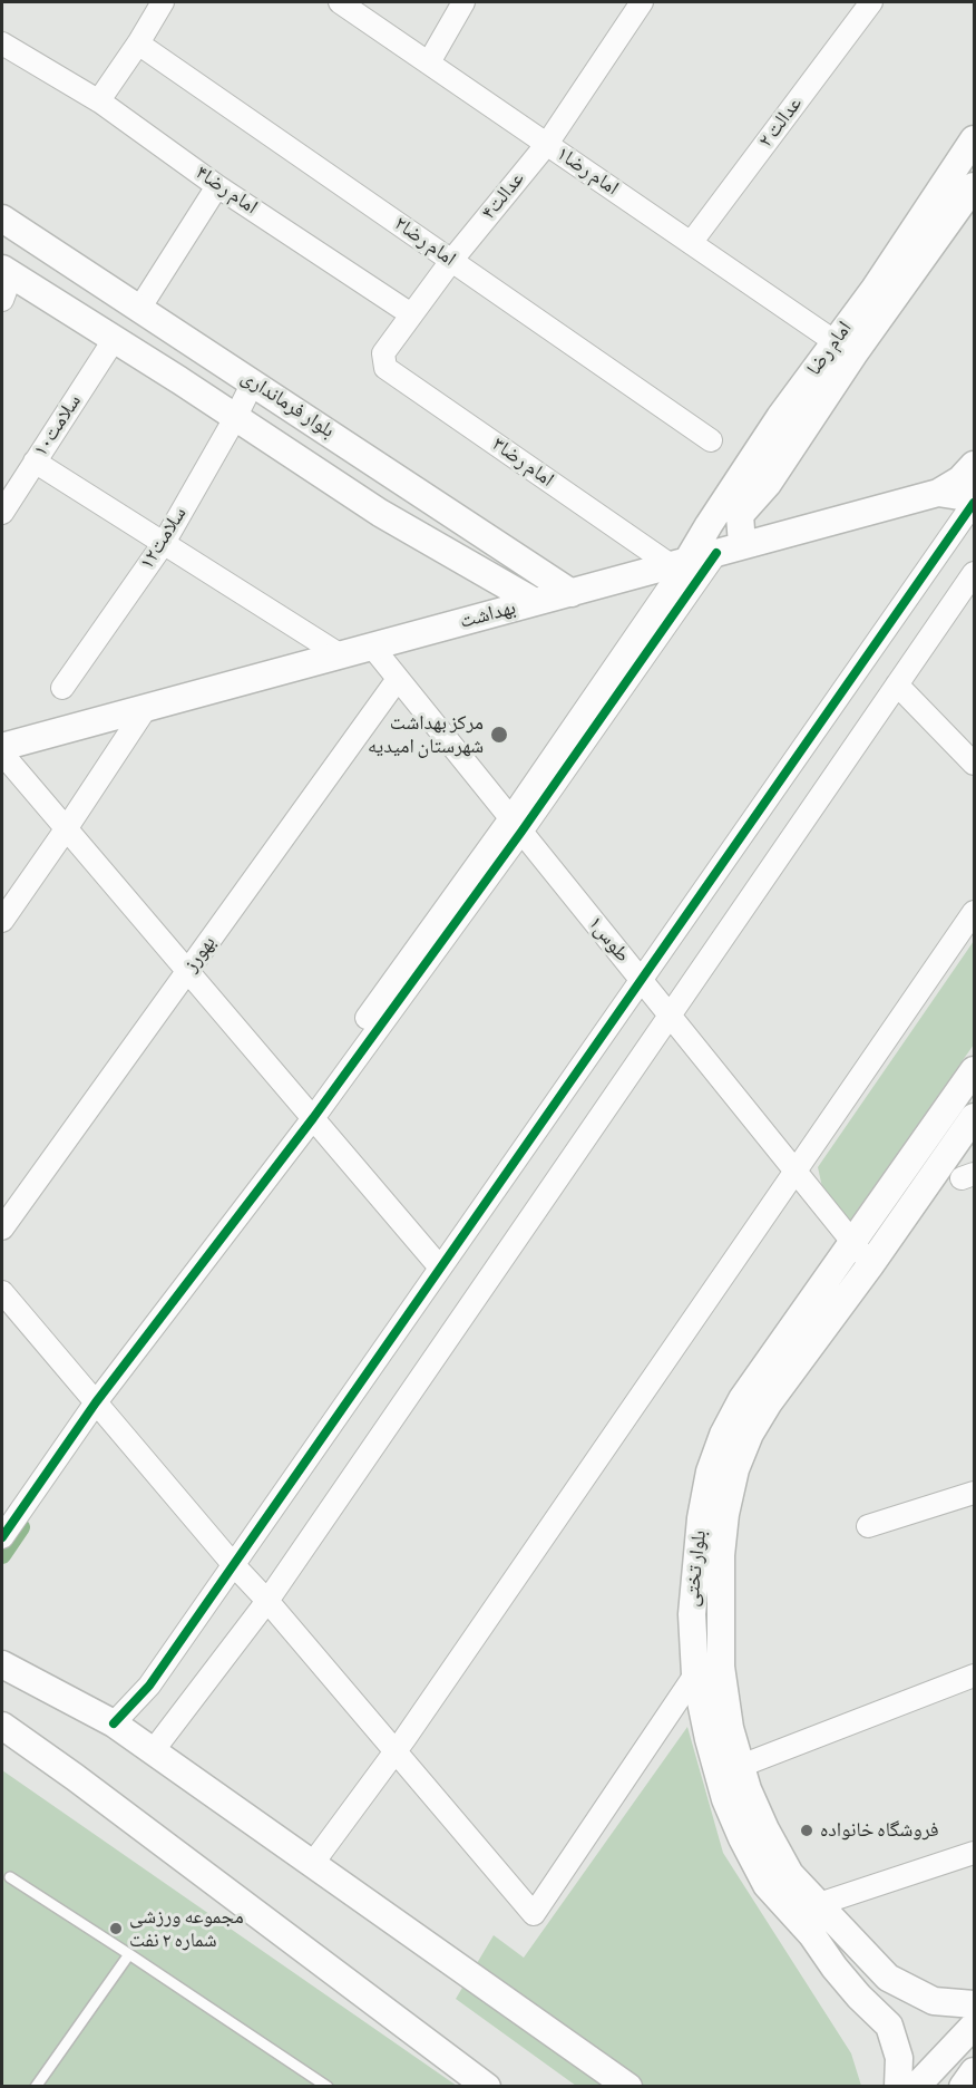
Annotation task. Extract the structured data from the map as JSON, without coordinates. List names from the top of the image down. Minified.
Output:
{"streets":{"street":["عدالت ۲","امام رضا۱","امام رضا۴","عدالت۴","امام رضا۲","امام رضا","بلوار فرمانداری","سلامت۱۰","امام رضا۳","سلامت۱۲","بهداشت","طوس۱","بهورز","بلوار تختی"]},"crossings":[["عدالت ۲","امام رضا۱"],["امام رضا۱","عدالت۴"],["امام رضا۱","امام رضا"],["امام رضا۴","عدالت۴"],["عدالت۴","امام رضا۲"],["عدالت۴","امام رضا۳"],["امام رضا","امام رضا۳"],["امام رضا","بهداشت"],["بلوار فرمانداری","سلامت۱۰"],["بلوار فرمانداری","سلامت۱۲"],["بلوار فرمانداری","بهداشت"],["امام رضا۳","بهداشت"],["بهداشت","طوس۱"],["طوس۱","بهورز"],["طوس۱","بلوار تختی"]],"places":["مرکز بهداشت شهرستان امیدیه","فروشگاه خانواده","مجموعه ورزشی شماره ۲ نفت"]}
